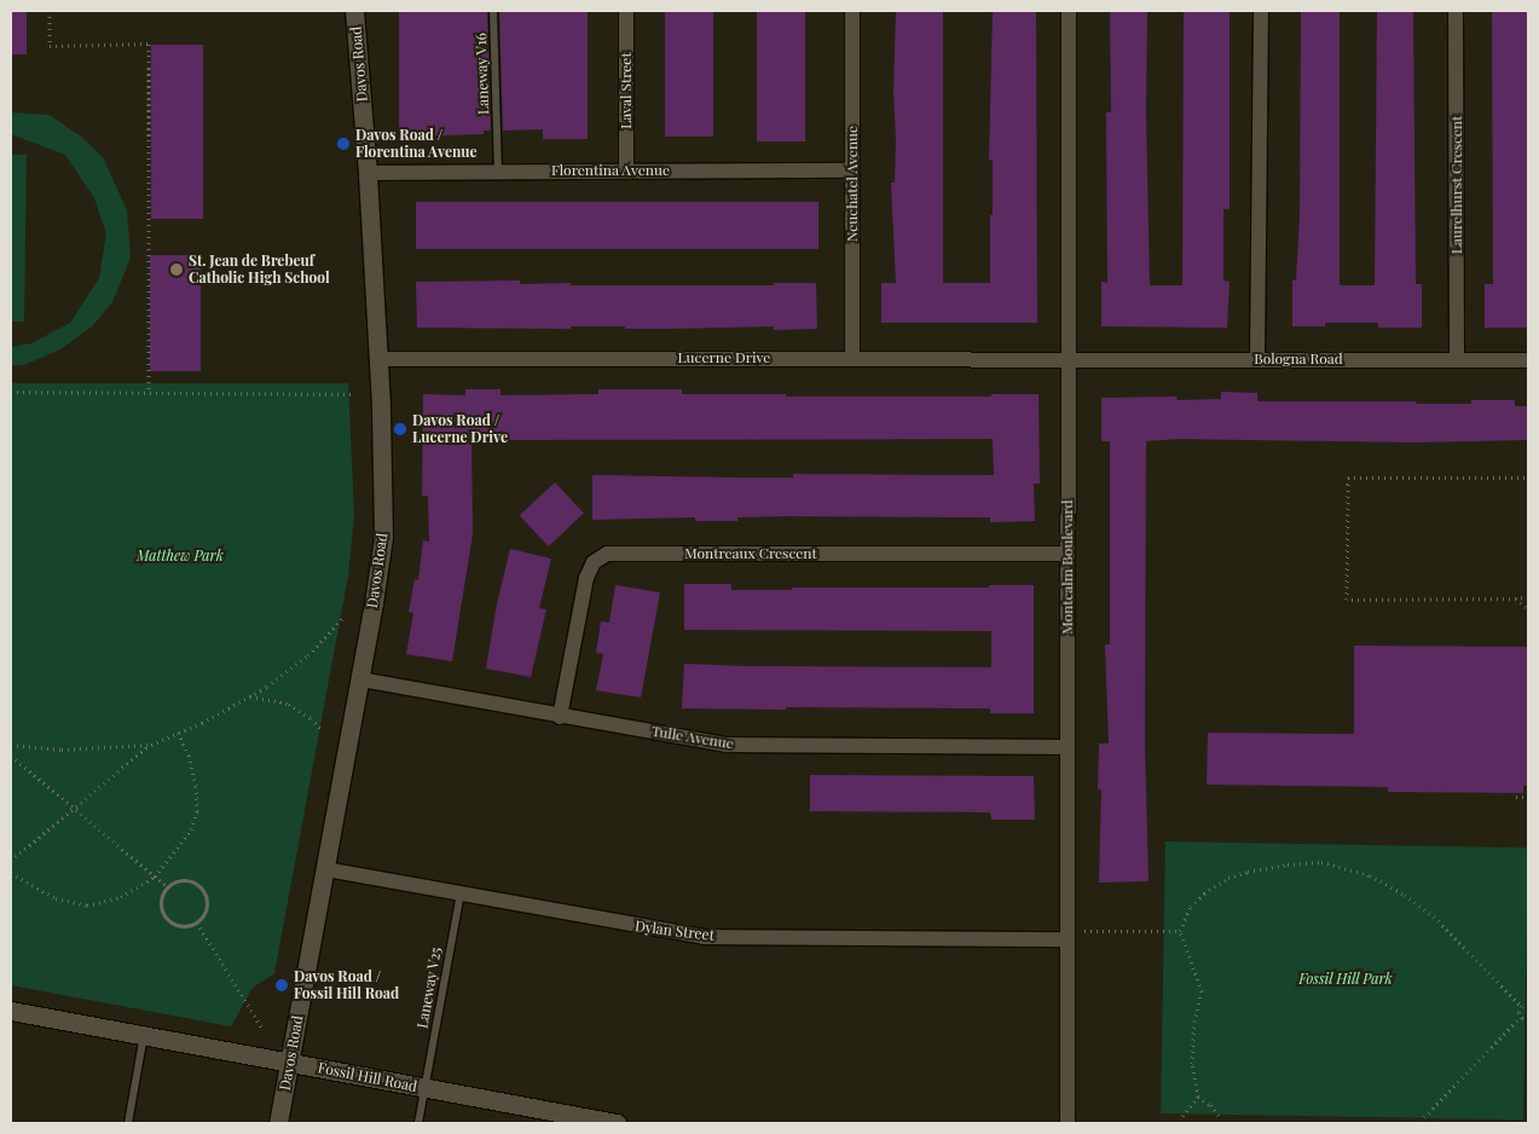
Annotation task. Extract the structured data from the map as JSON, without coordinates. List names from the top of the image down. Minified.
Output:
{"streets":{"street":["Davos Road","Laval Street","Florentina Avenue","Neuchatel Avenue","Laurelhurst Crescent","Lucerne Drive","Bologna Road","Montreaux Crescent","Montcalm Boulevard","Tulle Avenue","Dylan Street","Fossil Hill Road"],"lane":["Laneway V16","Laneway V25"]},"crossings":[["Davos Road","Florentina Avenue"],["Davos Road","Lucerne Drive"],["Davos Road","Tulle Avenue"],["Davos Road","Dylan Street"],["Davos Road","Fossil Hill Road"],["Laneway V16","Florentina Avenue"],["Laval Street","Florentina Avenue"],["Florentina Avenue","Neuchatel Avenue"],["Neuchatel Avenue","Lucerne Drive"],["Laurelhurst Crescent","Bologna Road"],["Lucerne Drive","Bologna Road"],["Lucerne Drive","Montcalm Boulevard"],["Bologna Road","Montcalm Boulevard"],["Montreaux Crescent","Montcalm Boulevard"],["Montreaux Crescent","Tulle Avenue"],["Montcalm Boulevard","Tulle Avenue"],["Montcalm Boulevard","Dylan Street"],["Dylan Street","Laneway V25"],["Laneway V25","Fossil Hill Road"]],"parks":["Matthew Park","Fossil Hill Park"],"places":["Davos Road / Florentina Avenue","St. Jean de Brebeuf Catholic High School","Davos Road / Lucerne Drive","Davos Road / Fossil Hill Road"]}
